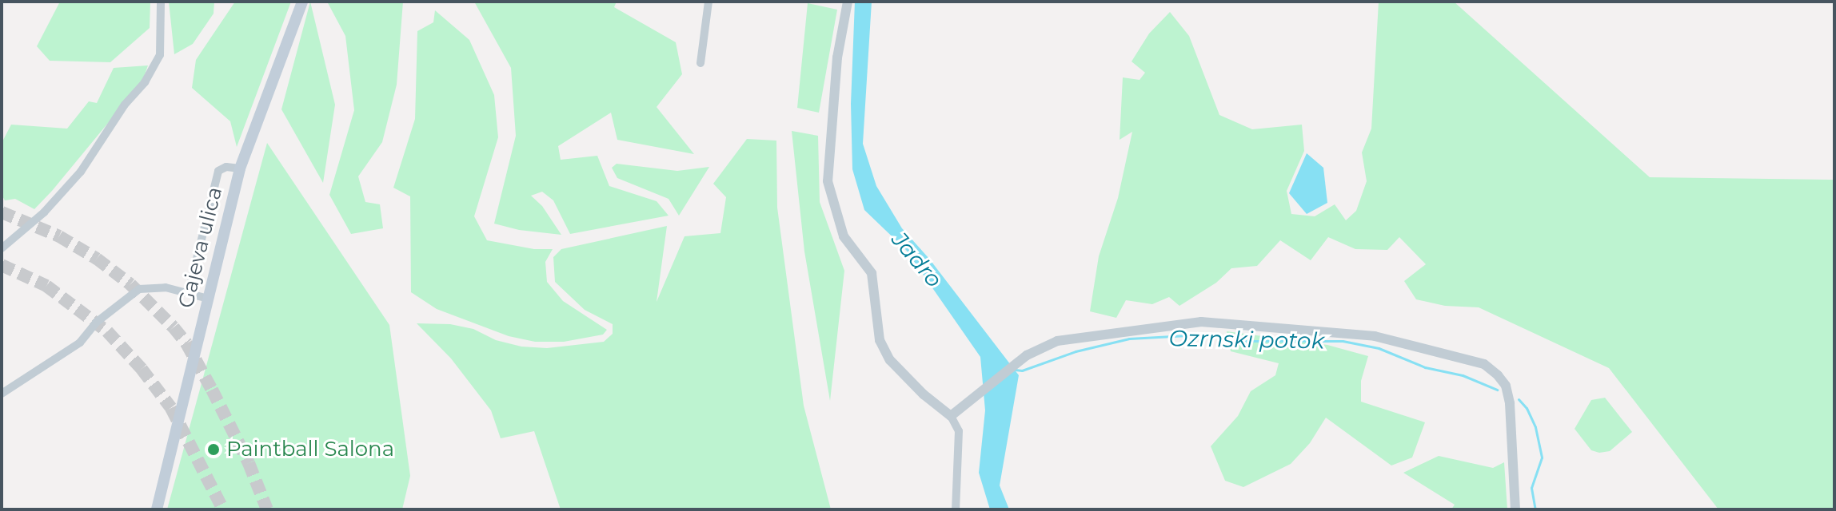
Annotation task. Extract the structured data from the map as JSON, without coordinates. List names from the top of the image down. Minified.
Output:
{"streets":{"main road":["Gajeva ulica"]},"water":["Jadro","Ozrnski potok"],"places":["Paintball Salona"]}
